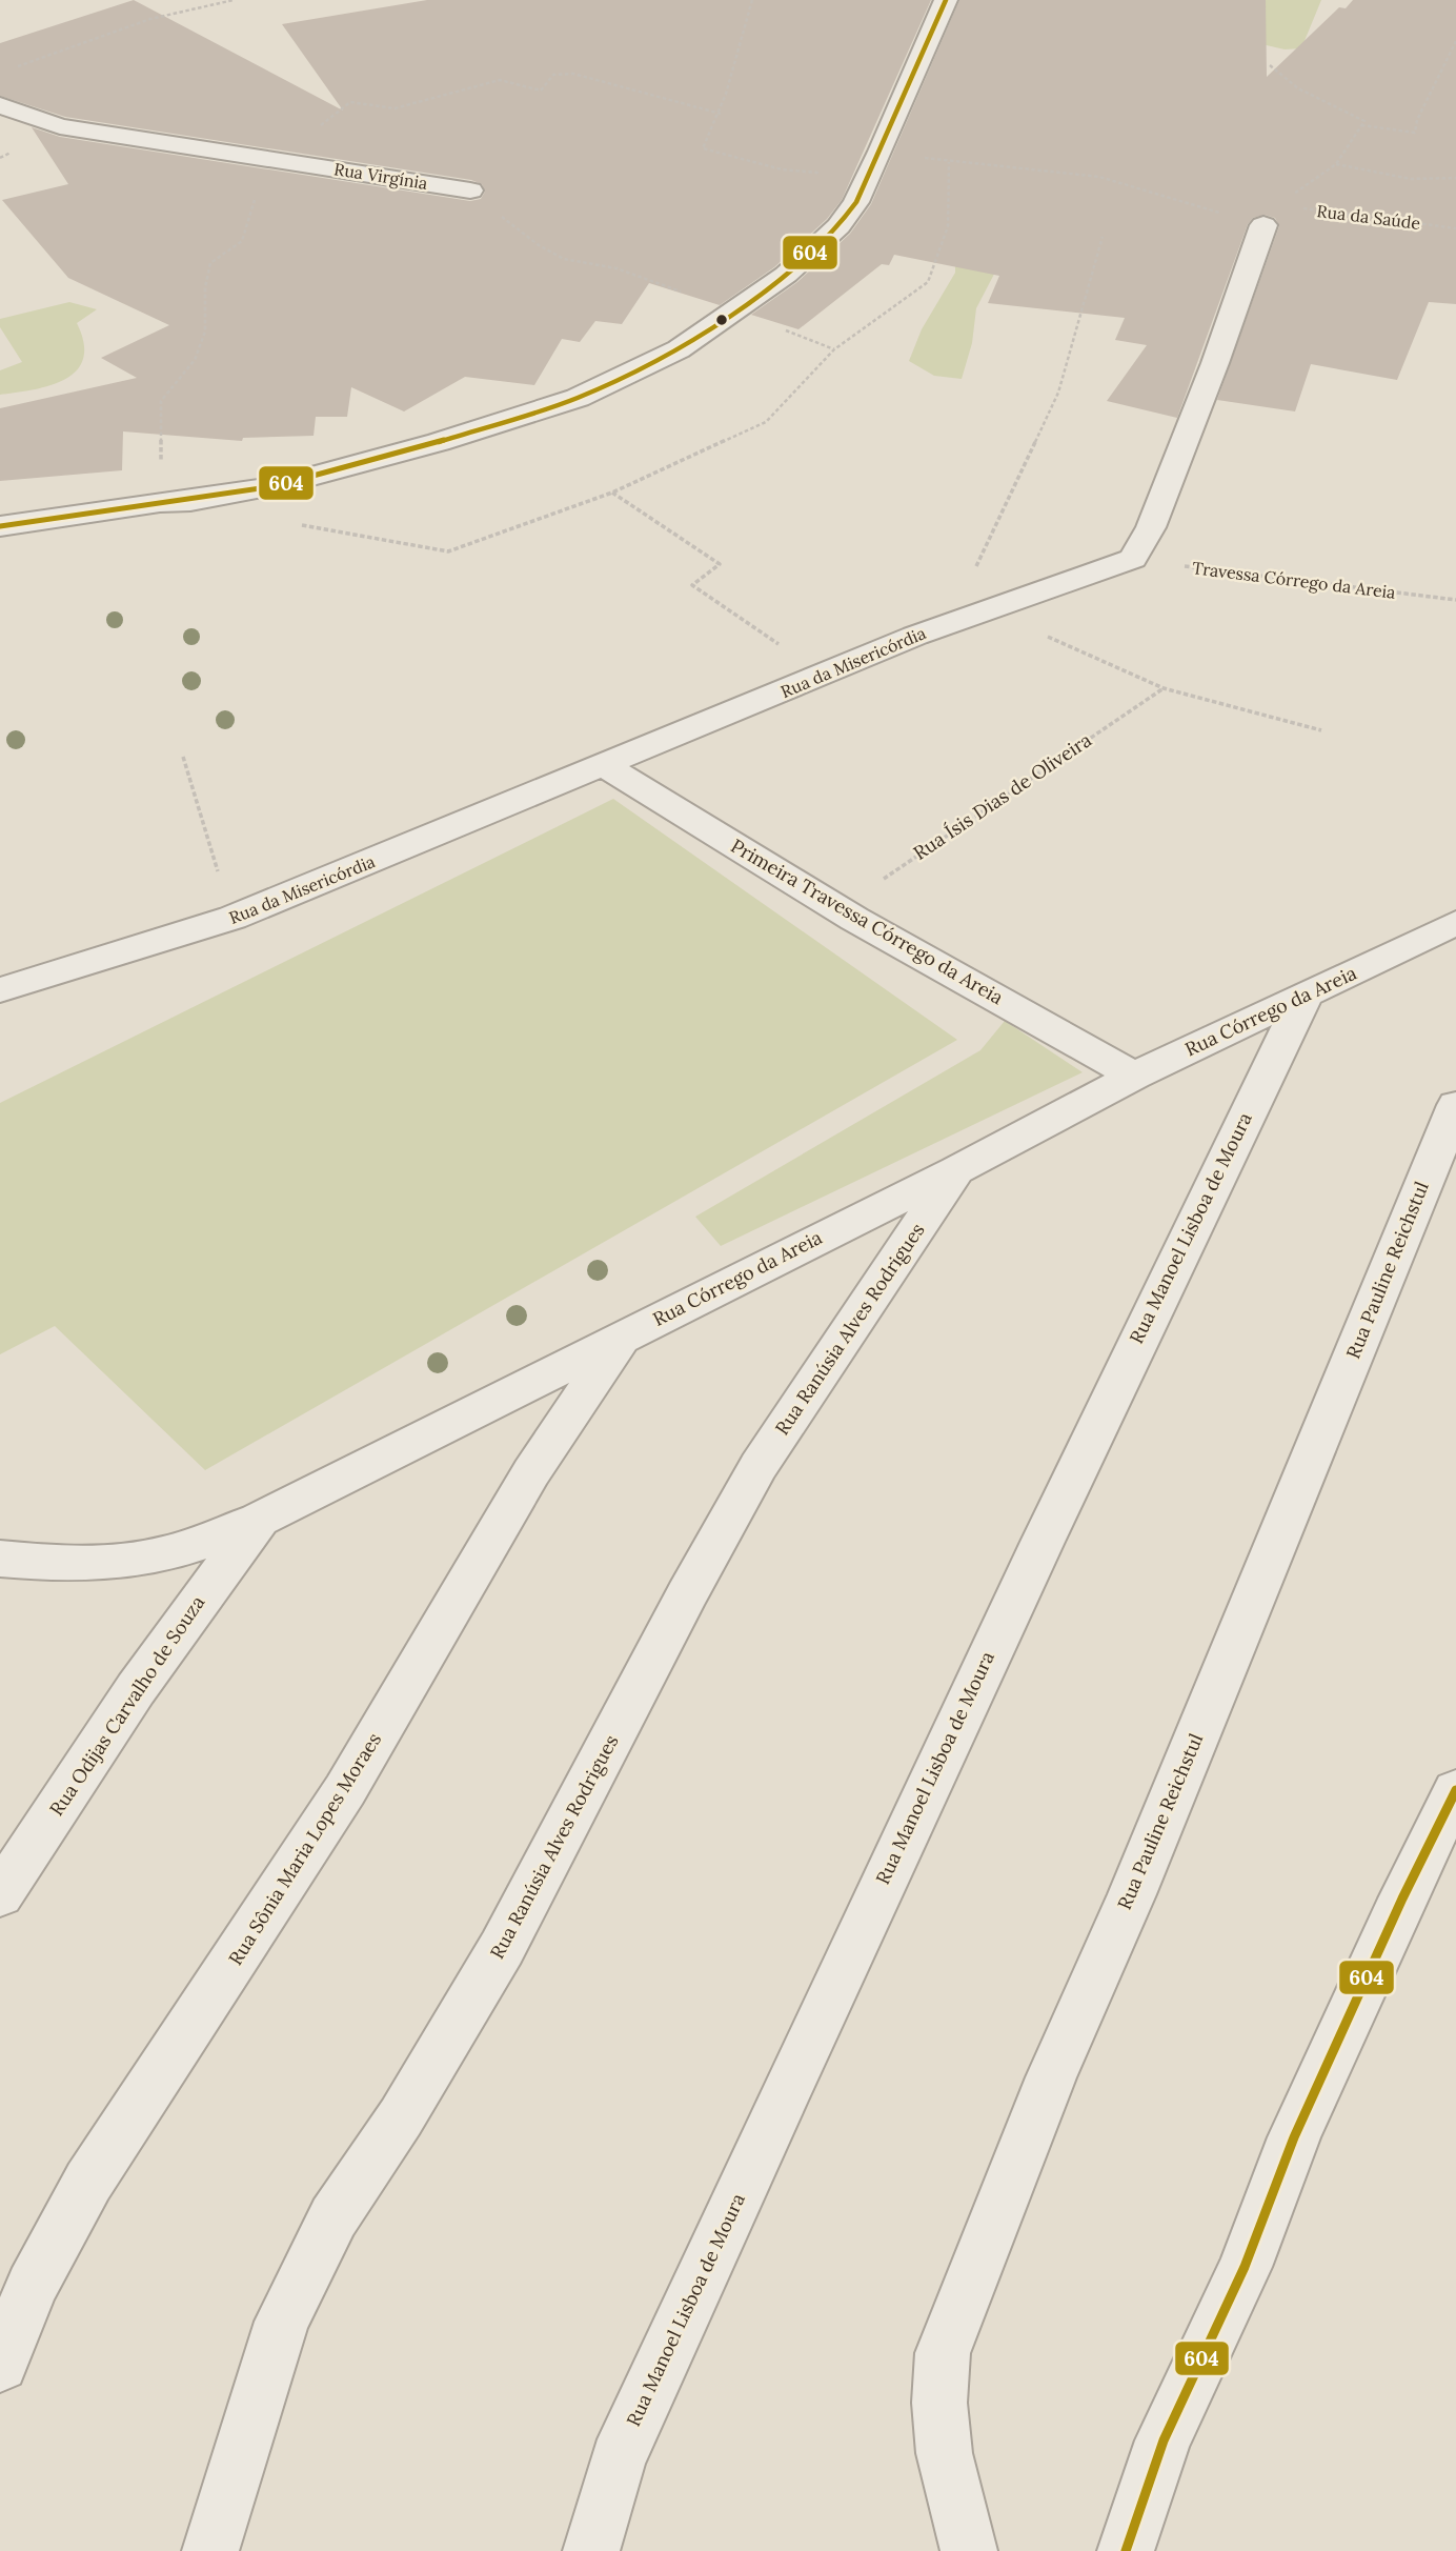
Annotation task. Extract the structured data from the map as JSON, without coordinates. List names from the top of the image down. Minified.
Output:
{"streets":{"street":["Rua Virgínia","Rua da Misericórdia","Primeira Travessa Córrego da Areia","Rua Córrego da Areia","Rua Manoel Lisboa de Moura","Rua Pauline Reichstul","Rua Ranúsia Alves Rodrigues","Rua Odijas Carvalho de Souza","Rua Sônia Maria Lopes Moraes"],"path":["Rua da Saúde","Travessa Córrego da Areia","Rua Ísis Dias de Oliveira"]},"crossings":[["Travessa Córrego da Areia","Rua da Misericórdia"],["Rua da Misericórdia","Primeira Travessa Córrego da Areia"],["Rua Ísis Dias de Oliveira","Primeira Travessa Córrego da Areia"],["Primeira Travessa Córrego da Areia","Rua Córrego da Areia"],["Rua Córrego da Areia","Rua Manoel Lisboa de Moura"],["Rua Córrego da Areia","Rua Ranúsia Alves Rodrigues"],["Rua Córrego da Areia","Rua Odijas Carvalho de Souza"],["Rua Córrego da Areia","Rua Sônia Maria Lopes Moraes"]],"lines":["transit line 604"]}
